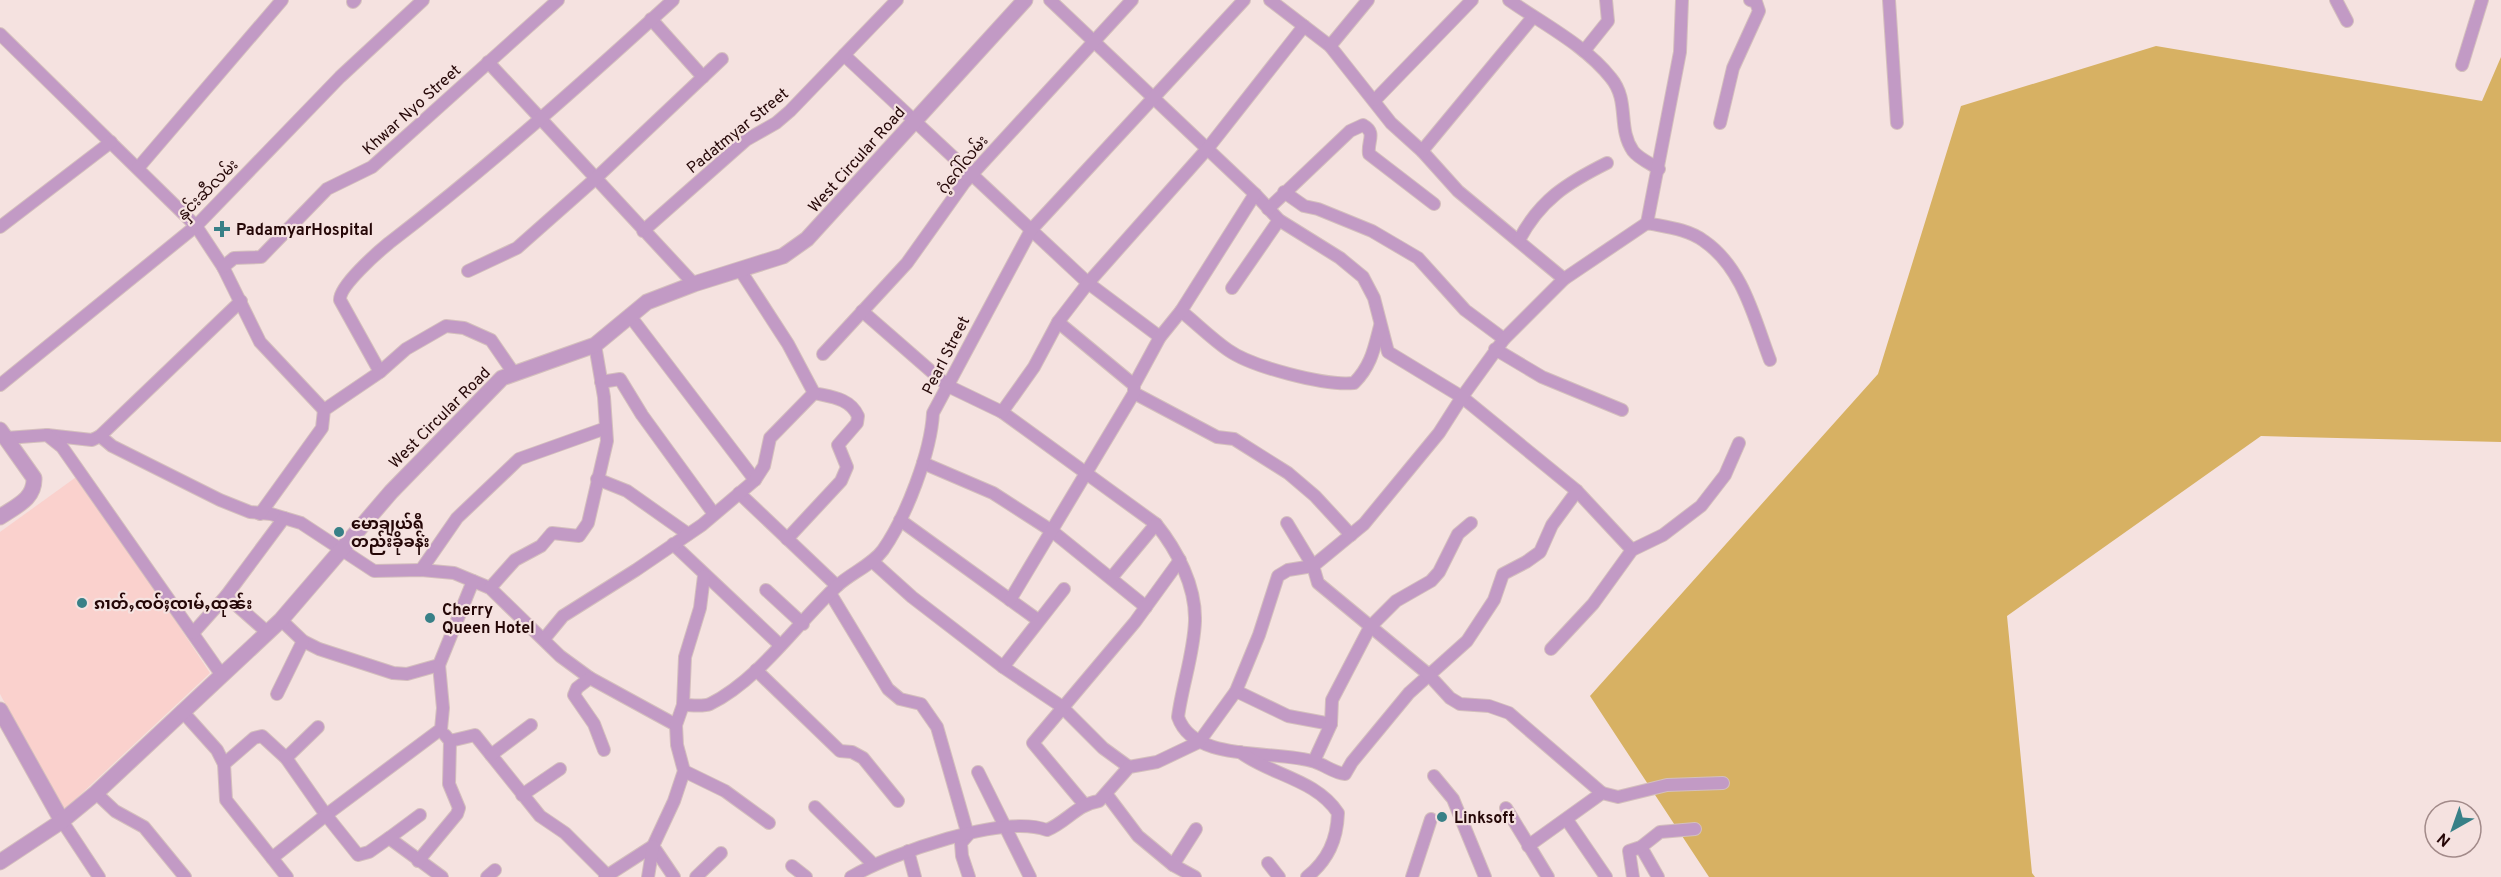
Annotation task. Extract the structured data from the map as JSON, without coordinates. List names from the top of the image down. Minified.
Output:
{"streets":{"street":["Khwar Nyo Street","Padatmyar Street","West Circular Road","ဂံ့ဂေါ်လမ်း","နှင်းဆီလမ်း","Pearl Street"]},"places":{"health":["PadamyarHospital"],"other":["မောချယ်ရီ တည်းခိုခန်း","ၵၢတ်ႇၸဝ်ႈၸၢမ်ႇထုၼ်း","Cherry Queen Hotel","Linksoft"]},"north":"bottom left"}
